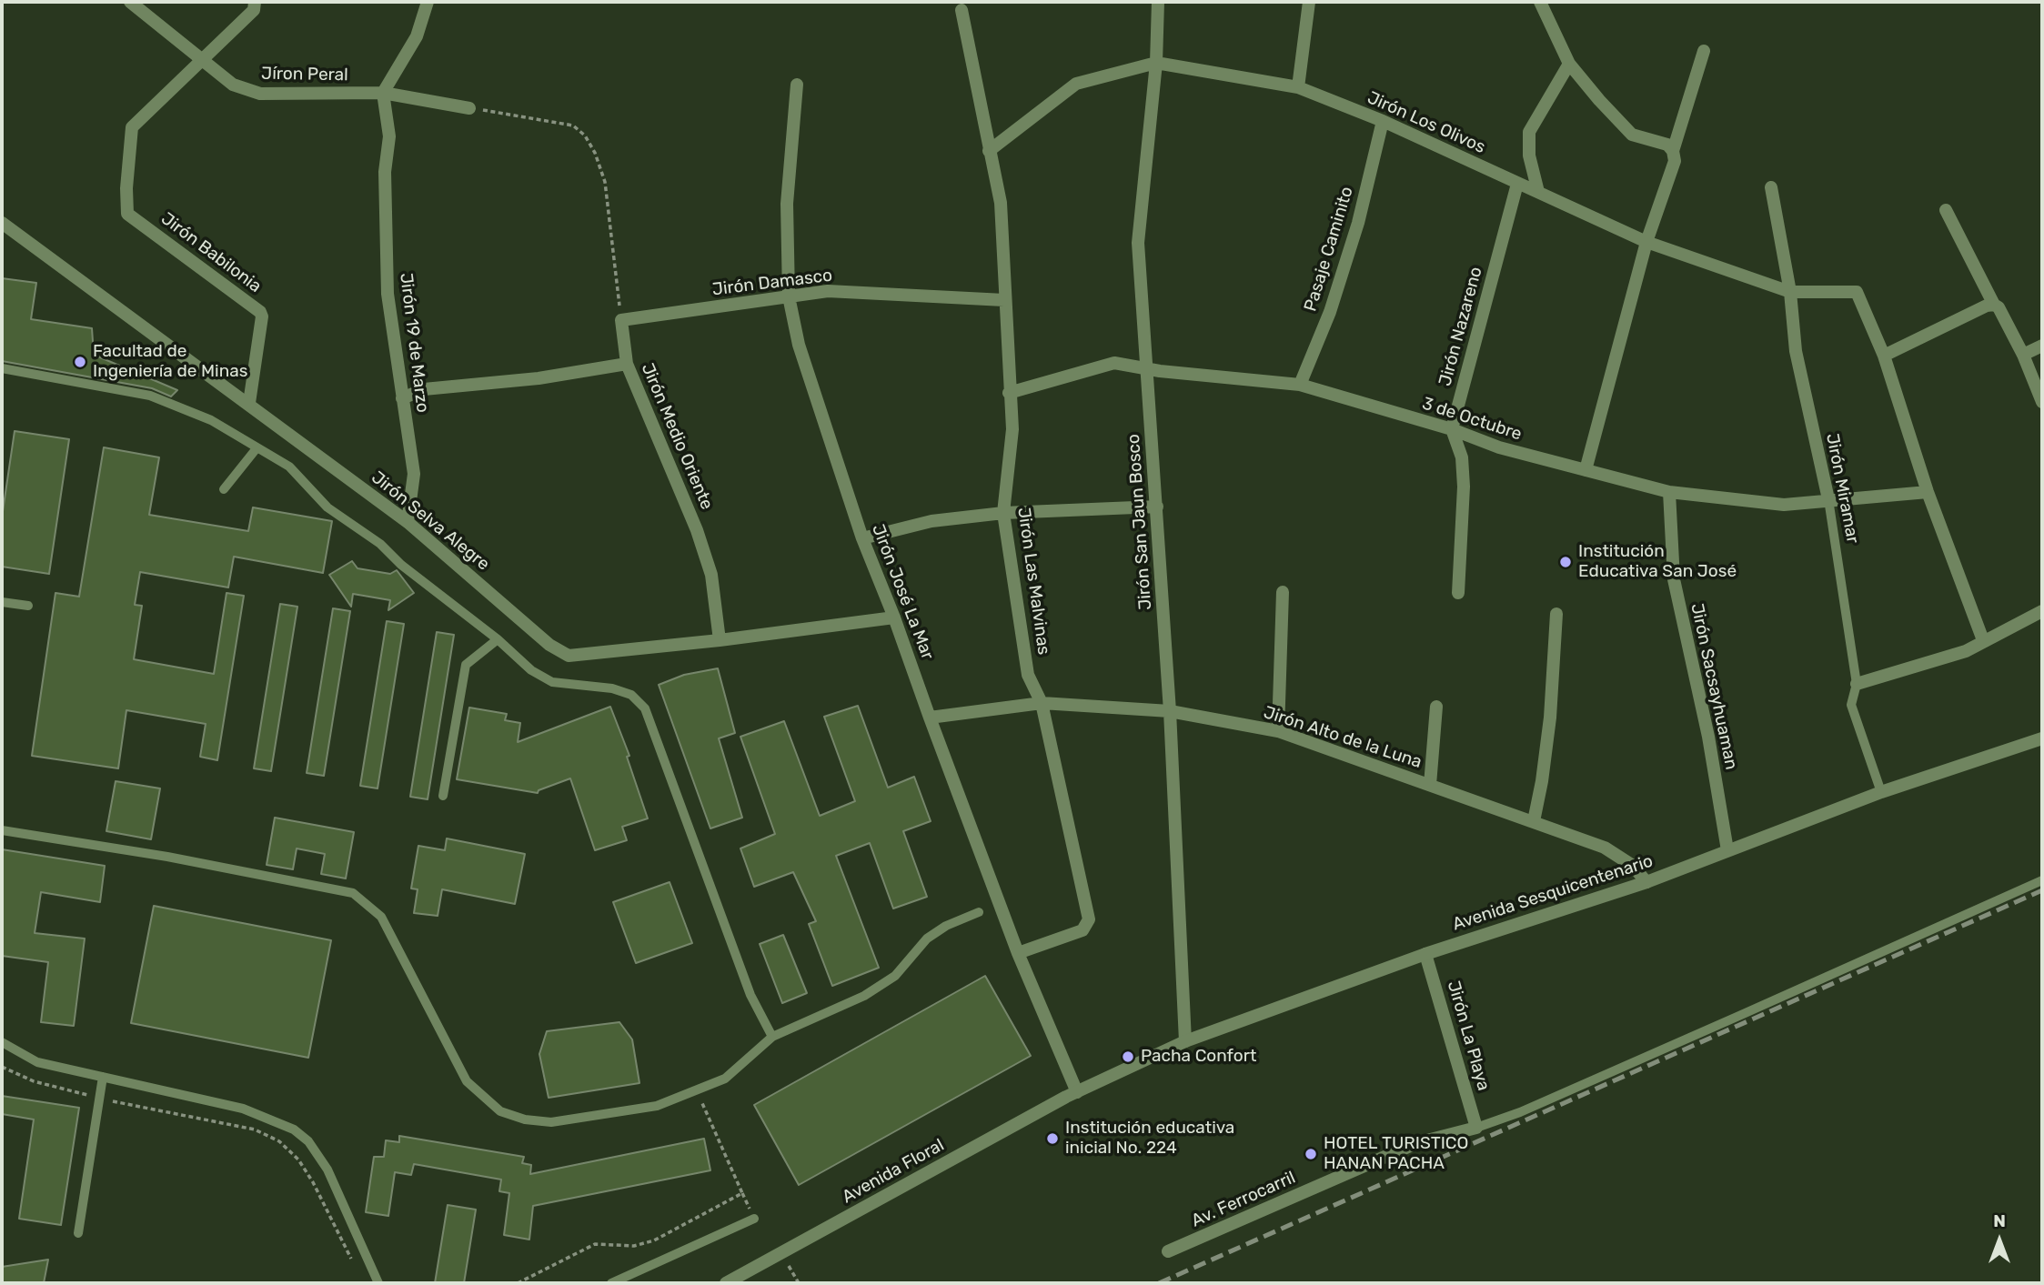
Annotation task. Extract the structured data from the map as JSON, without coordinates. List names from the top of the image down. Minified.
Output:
{"streets":{"street":["Jíron Peral","Jirón Los Olivos","Pasaje Caminito","Jirón Babilonia","Jirón Damasco","Jirón Nazareno","Jirón 19 de Marzo","3 de Octubre","Jirón Medio Oriente","Jirón Miramar","Jirón Selva Alegre","Jirón San Jaun Bosco","Jirón Las Malvinas","Jirón José La Mar","Jirón Sacsayhuaman","Jirón Alto de la Luna","Avenida Sesquicentenario","Jirón La Playa","Avenida Floral","Av. Ferrocarril"]},"crossings":[["Jíron Peral","Jirón Babilonia"],["Jíron Peral","Jirón 19 de Marzo"],["Jirón Los Olivos","Pasaje Caminito"],["Jirón Los Olivos","Jirón Nazareno"],["Jirón Los Olivos","Jirón Miramar"],["Jirón Los Olivos","Jirón San Jaun Bosco"],["Jirón Los Olivos","Jirón Las Malvinas"],["Pasaje Caminito","3 de Octubre"],["Jirón Babilonia","Jirón Selva Alegre"],["Jirón Damasco","Jirón Medio Oriente"],["Jirón Damasco","Jirón Las Malvinas"],["Jirón Damasco","Jirón José La Mar"],["Jirón Nazareno","3 de Octubre"],["Jirón 19 de Marzo","Jirón Selva Alegre"],["3 de Octubre","Jirón Miramar"],["3 de Octubre","Jirón San Jaun Bosco"],["3 de Octubre","Jirón Las Malvinas"],["3 de Octubre","Jirón Sacsayhuaman"],["Jirón Medio Oriente","Jirón Selva Alegre"],["Jirón Miramar","Avenida Sesquicentenario"],["Jirón Selva Alegre","Jirón José La Mar"],["Jirón San Jaun Bosco","Jirón Alto de la Luna"],["Jirón San Jaun Bosco","Avenida Sesquicentenario"],["Jirón Las Malvinas","Jirón José La Mar"],["Jirón Las Malvinas","Jirón Alto de la Luna"],["Jirón José La Mar","Jirón Alto de la Luna"],["Jirón José La Mar","Avenida Sesquicentenario"],["Jirón José La Mar","Avenida Floral"],["Jirón Sacsayhuaman","Avenida Sesquicentenario"],["Jirón Alto de la Luna","Avenida Sesquicentenario"],["Avenida Sesquicentenario","Jirón La Playa"],["Avenida Sesquicentenario","Avenida Floral"],["Jirón La Playa","Av. Ferrocarril"]],"places":["Facultad de Ingeniería de Minas","Institución Educativa San José","Pacha Confort","Institución educativa inicial No. 224","HOTEL TURISTICO HANAN PACHA"],"north":"top"}
